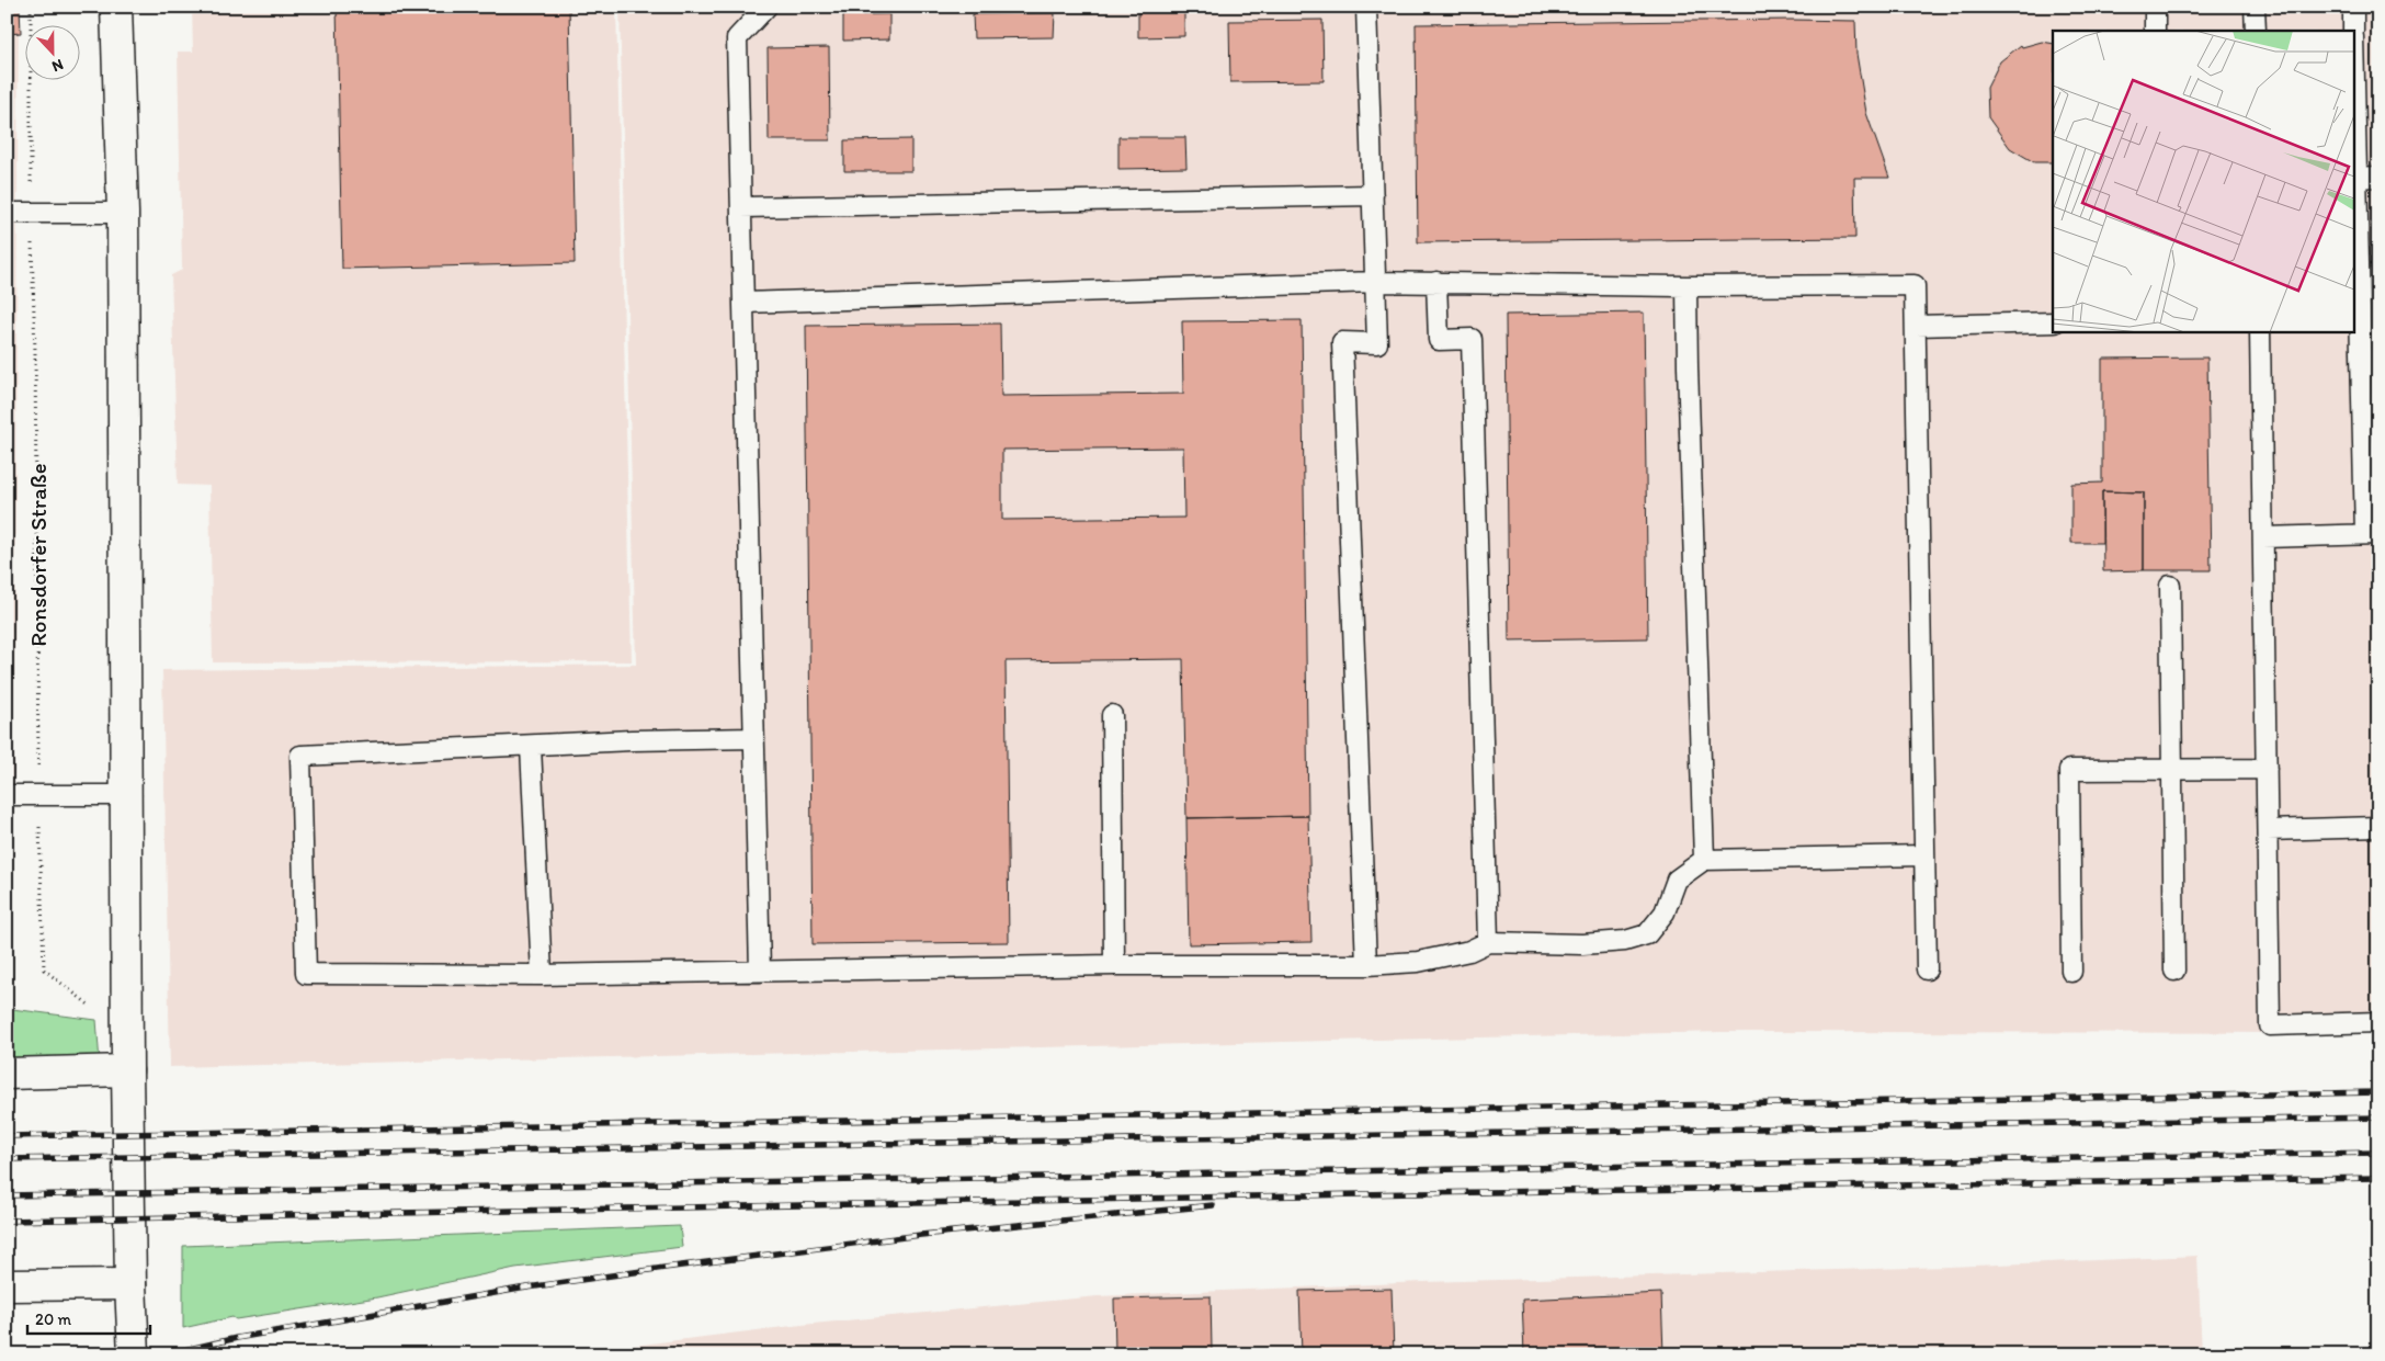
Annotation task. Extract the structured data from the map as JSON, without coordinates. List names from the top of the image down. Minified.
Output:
{"streets":{"path":["Ronsdorfer Straße"]},"scale_bar":"20 m","north":"bottom"}
